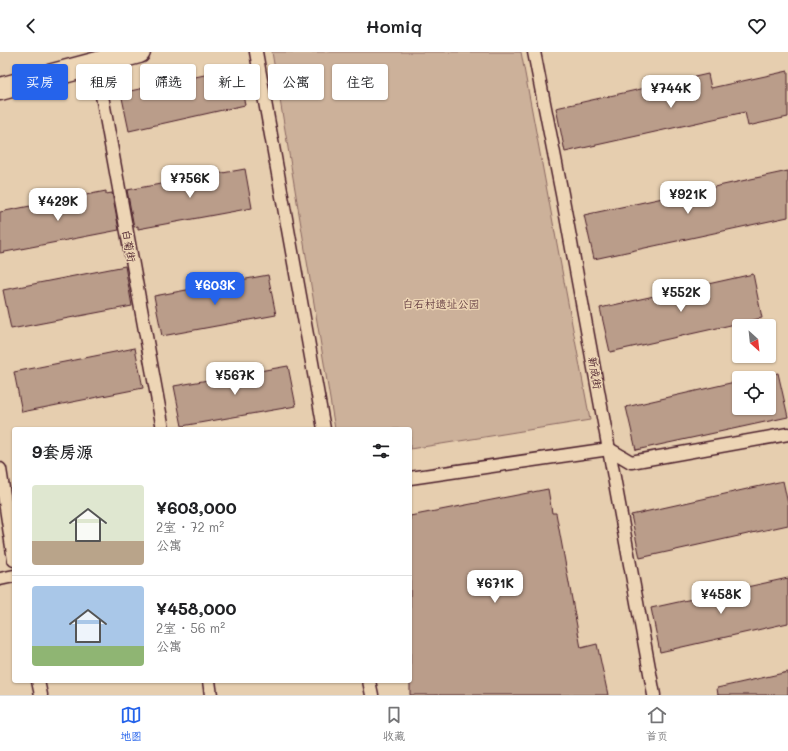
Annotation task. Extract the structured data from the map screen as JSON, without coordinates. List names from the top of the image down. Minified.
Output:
{"streets":{"lane":["白菊街","新成街"]},"parks":["白石村遗址公园"],"north":"bottom right","page":{"header":"Homiq","chip":["买房","租房","筛选","新上","公寓","住宅"],"price":["¥744K","¥756K","¥921K","¥429K","¥603K","¥552K","¥567K","¥671K","¥458K"],"heading":"9套房源","list":[{"name":"¥603,000","note":"2室 · 72 m² · 公寓"},{"name":"¥458,000","note":"2室 · 56 m² · 公寓"}],"tabs":["地图","收藏","首页"]}}
